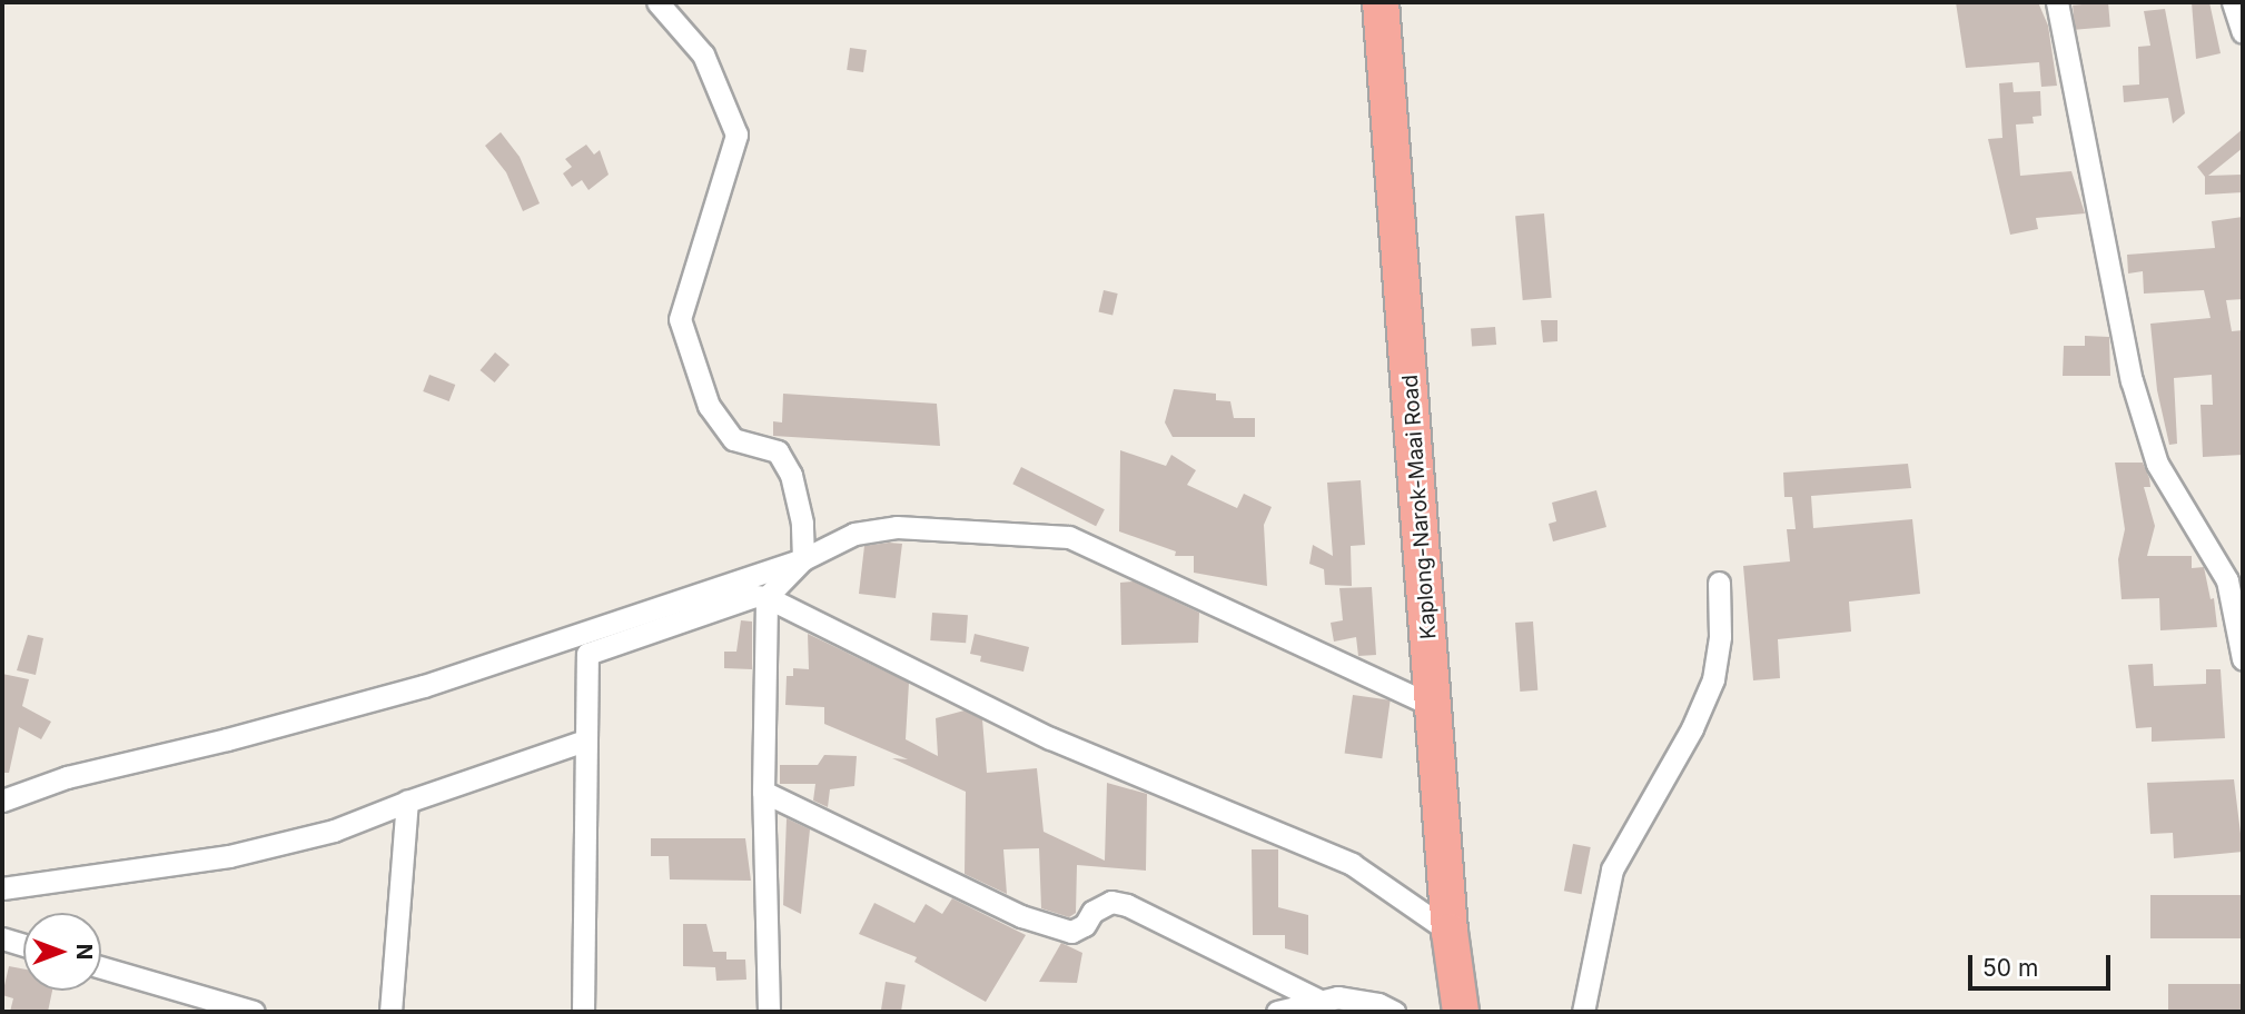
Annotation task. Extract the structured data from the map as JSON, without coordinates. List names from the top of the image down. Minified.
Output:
{"streets":{"highway":["Kaplong-Narok-Maai Road"]},"scale_bar":"50 m","north":"right"}
